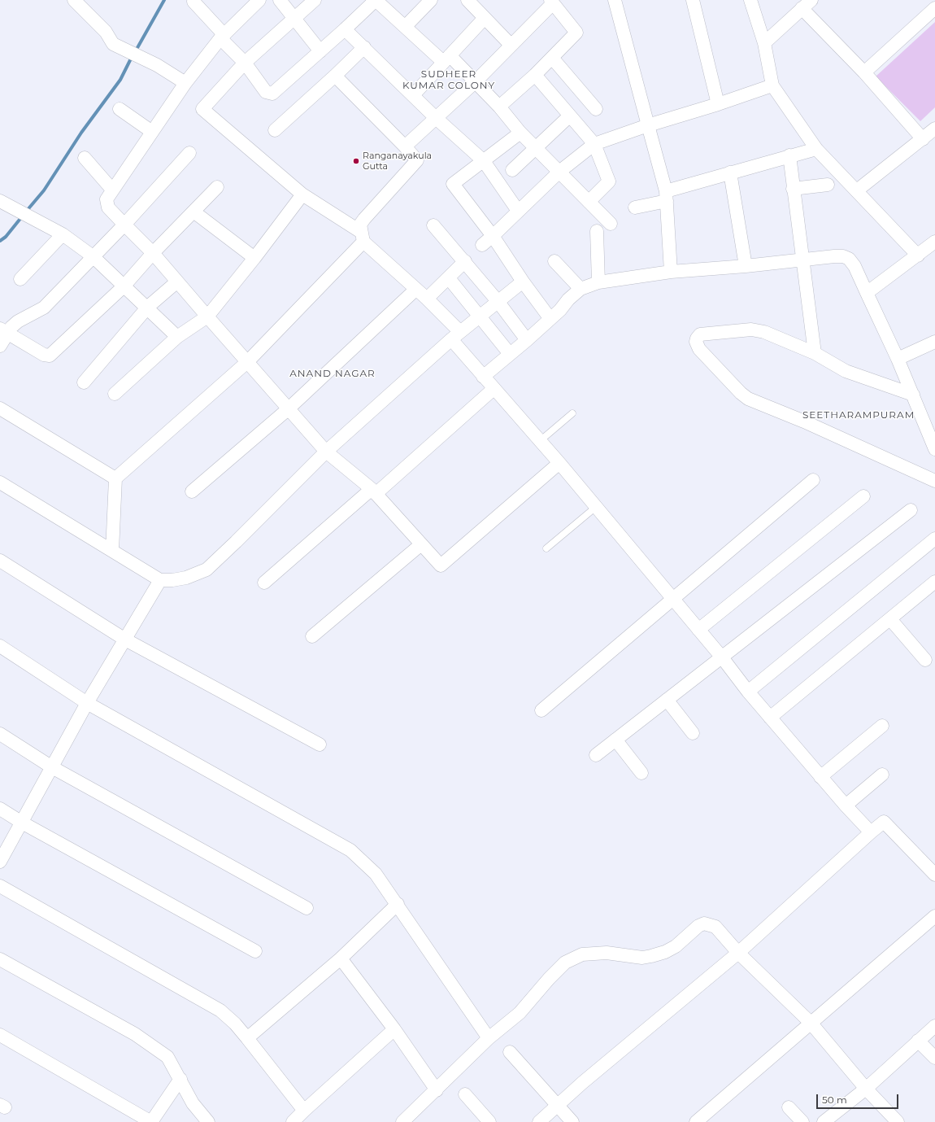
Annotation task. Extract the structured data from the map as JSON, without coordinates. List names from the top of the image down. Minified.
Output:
{"districts":["SUDHEER KUMAR COLONY","ANAND NAGAR","SEETHARAMPURAM"],"places":["Ranganayakula Gutta"],"scale_bar":"50 m"}
